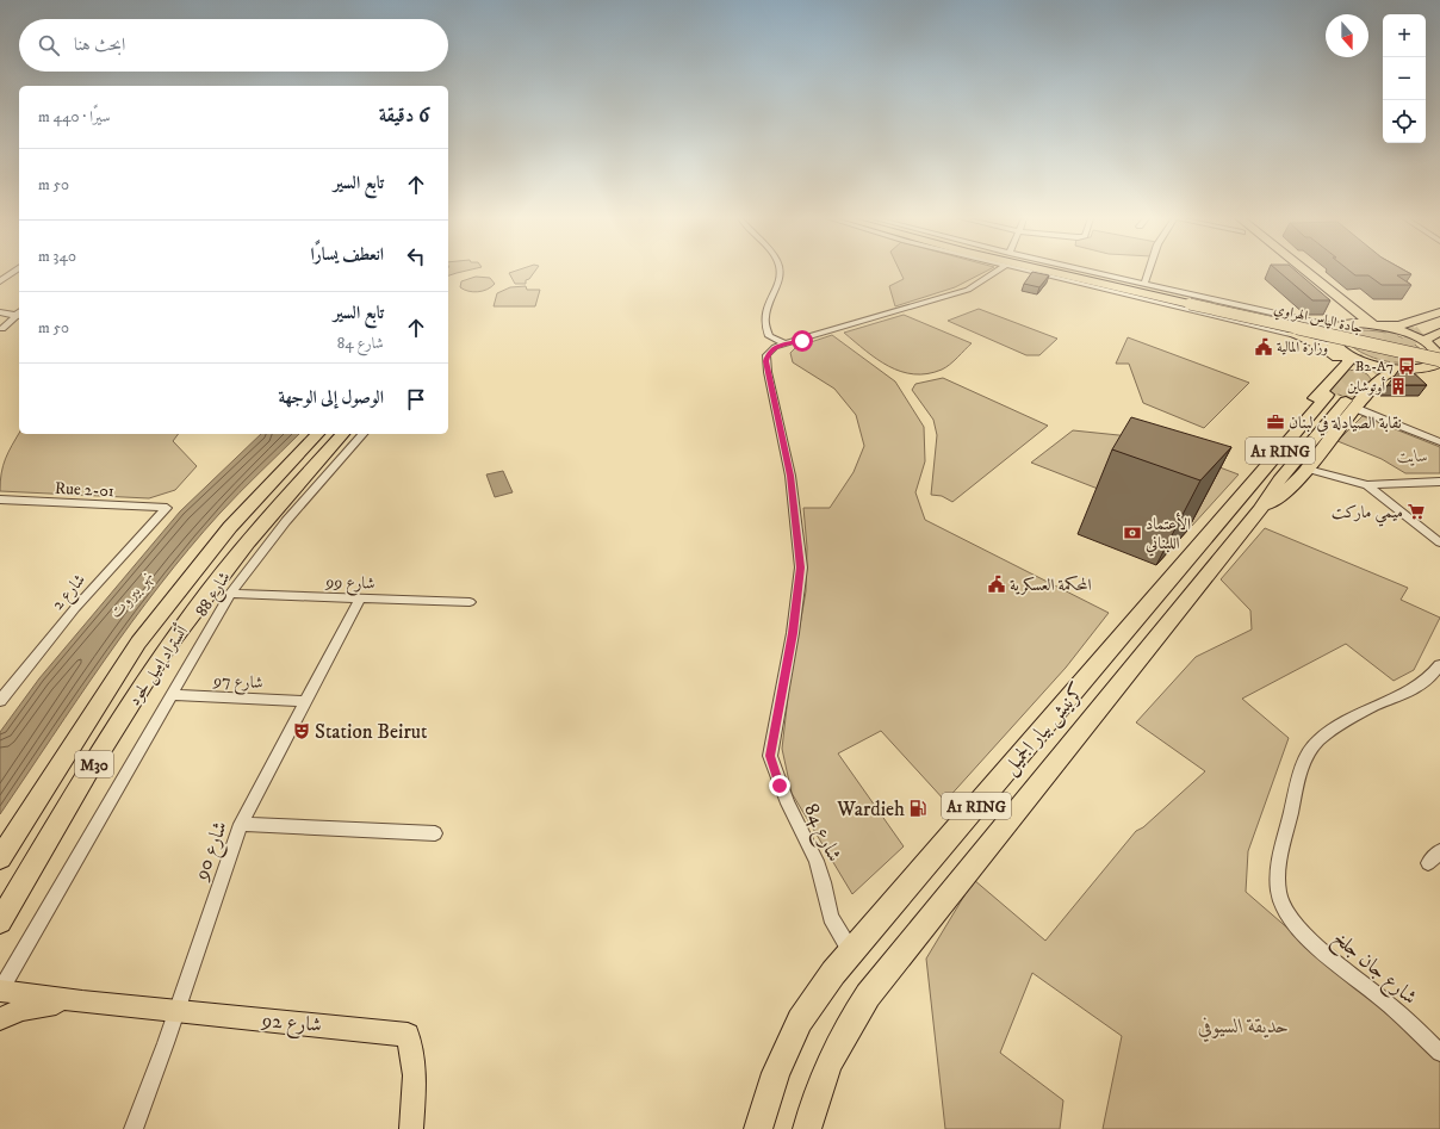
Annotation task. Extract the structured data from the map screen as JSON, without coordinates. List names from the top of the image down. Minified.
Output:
{"streets":{"highway":["جادة الياس الهراوي","A1 RING","أتستراد إميل لحود","كرنيش بيار الجميل","M30"],"main road":["شارع 92"],"street":["Rue 2-01","شارع 99","شارع 2","شارع 88","شارع 97","شارع 84","شارع 90","شارع جان جلخ"]},"crossings":[["Rue 2-01","شارع 2"],["شارع 99","شارع 88"],["شارع 99","شارع 90"],["شارع 88","شارع 97"],["شارع 97","شارع 90"],["كرنيش بيار الجميل","شارع 84"],["شارع 90","شارع 92"]],"water":["نهر بيروت"],"parks":["سايت","حديقة السيوفي"],"places":{"public building":["وزارة المالية","المحكمة العسكرية"],"bus stop":["B2-A7"],"building":["أوتوشاين"],"office":["نقابة الصيادلة في لبنان"],"supermarket":["ميمي ماركت"],"bank":["الأعتماد اللبناني"],"theatre":["Station Beirut"],"fuel station":["Wardieh"]},"north":"bottom","page":{"map_buttons":["+","−"],"search":"ابحث هنا","heading":["6 دقيقة","سيرًا · 440 m"],"list":[["تابع السير","50 m"],["انعطف يسارًا","340 m"],["تابع السير","شارع 84","50 m"],"الوصول إلى الوجهة"]}}
